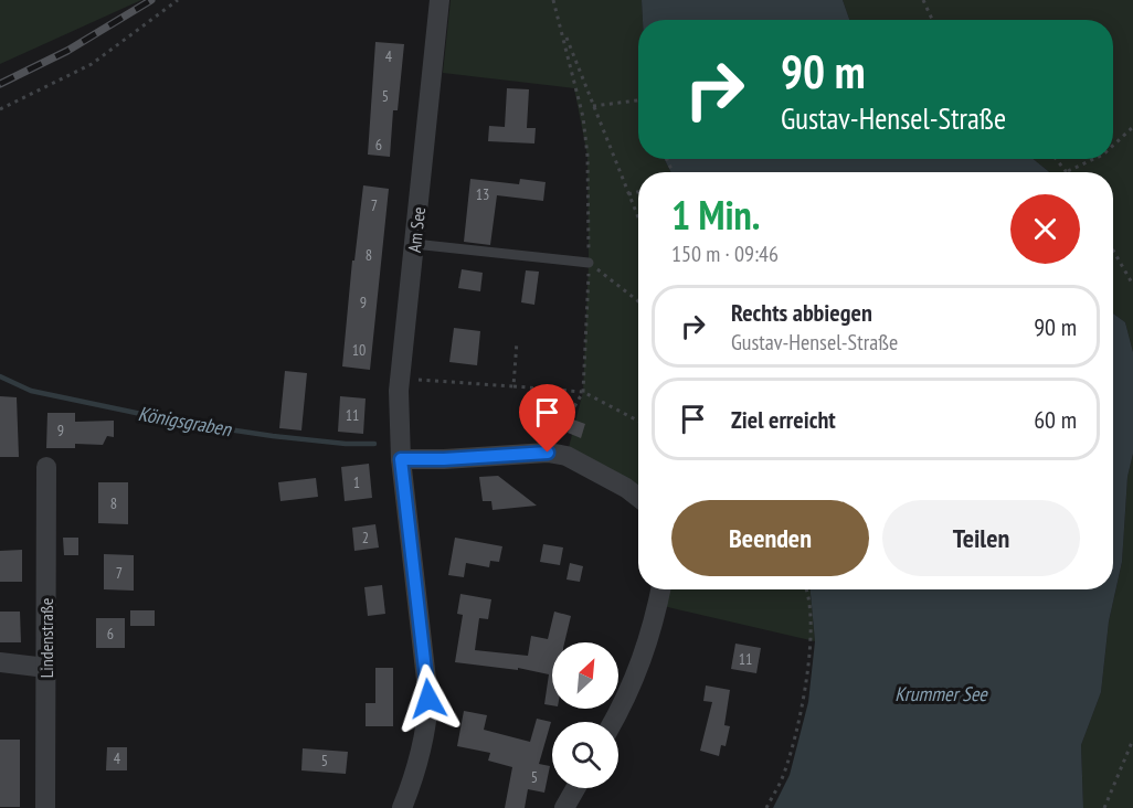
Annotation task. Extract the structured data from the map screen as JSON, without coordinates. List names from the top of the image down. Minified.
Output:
{"streets":{"street":["Am See","Lindenstraße"]},"water":["Königsgraben","Krummer See"],"house_numbers":["4","5","6","13","7","8","9","10","11","9","1","8","2","7","6","11","4","5","5"],"north":"top right","page":{"turn":["90 m","Gustav-Hensel-Straße"],"heading":["1 Min.","150 m · 09:46"],"list":[{"name":"Rechts abbiegen","note":"Gustav-Hensel-Straße","value":"90 m"},{"name":"Ziel erreicht","value":"60 m"}],"buttons":["Beenden","Teilen"]}}
